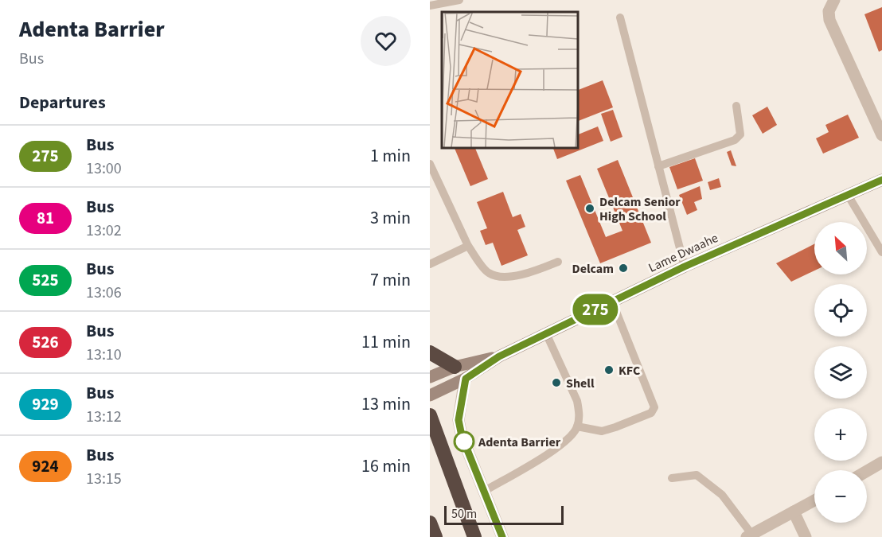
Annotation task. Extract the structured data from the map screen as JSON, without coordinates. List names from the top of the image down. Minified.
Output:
{"streets":{"street":["Lame Dwaahe"]},"places":["Delcam Senior High School","Delcam","KFC","Shell","Adenta Barrier"],"lines":["bus line 275"],"scale_bar":"50 m","north":"top left","page":{"heading":[["Adenta Barrier","Bus"],"Departures"],"on_map":"275","list":[{"mark":"275","name":"Bus","note":"13:00","value":"1 min"},{"mark":"81","name":"Bus","note":"13:02","value":"3 min"},{"mark":"525","name":"Bus","note":"13:06","value":"7 min"},{"mark":"526","name":"Bus","note":"13:10","value":"11 min"},{"mark":"929","name":"Bus","note":"13:12","value":"13 min"},{"mark":"924","name":"Bus","note":"13:15","value":"16 min"}],"map_buttons":["+","−"],"scale":"50 m"}}
